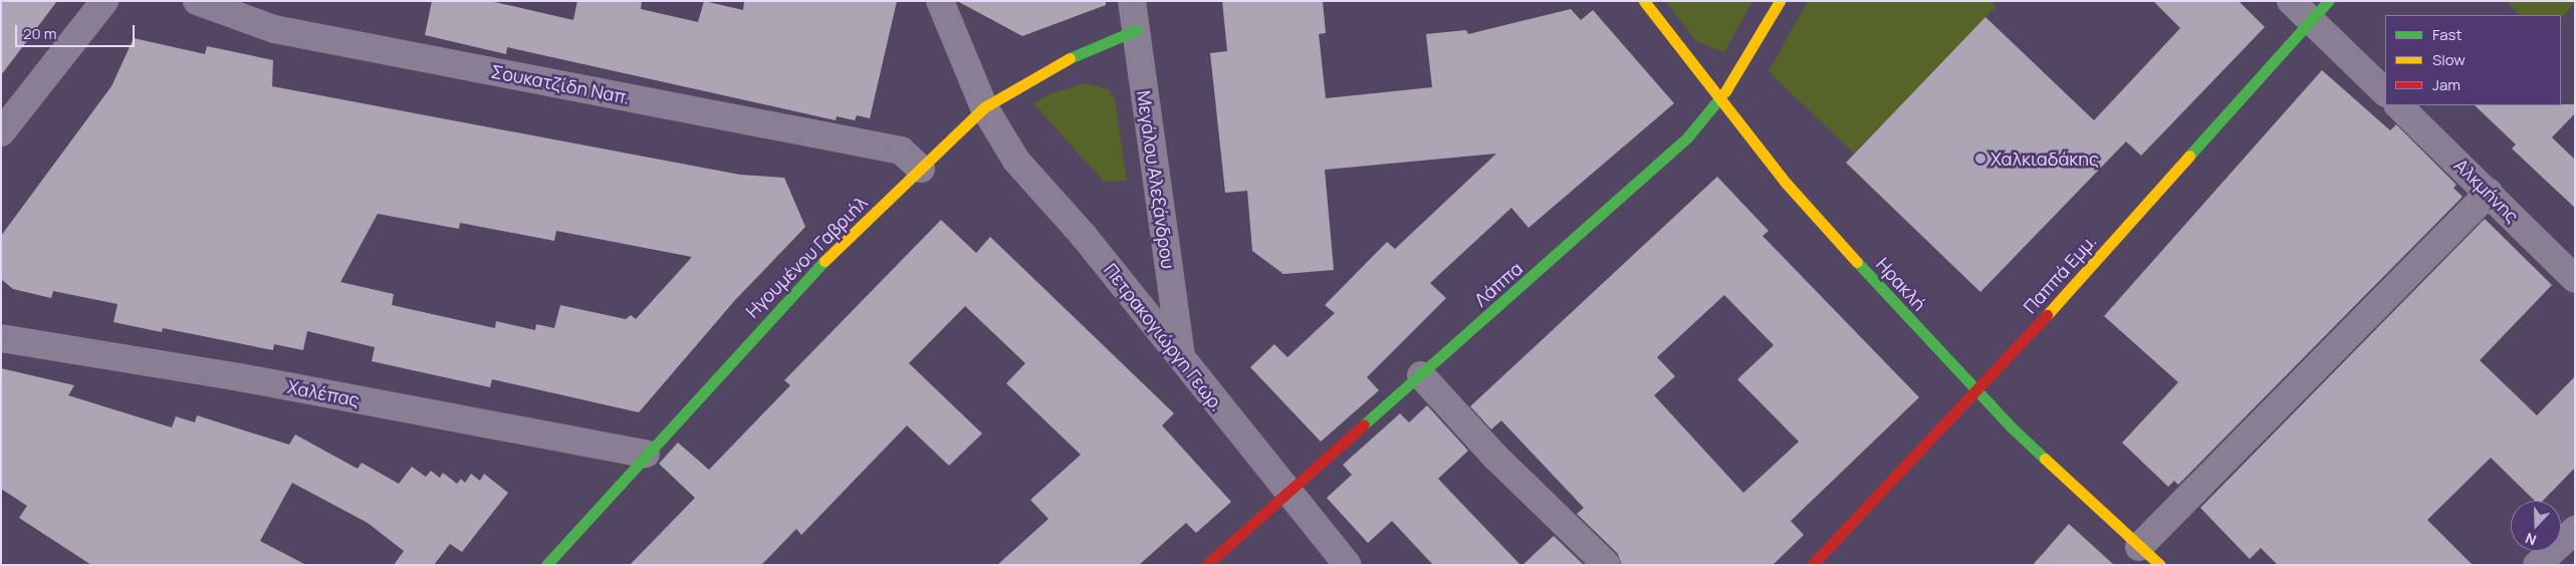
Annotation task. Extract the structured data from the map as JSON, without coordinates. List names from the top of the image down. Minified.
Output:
{"streets":{"street":["Σουκατζίδη Ναπ.","Μεγάλου Αλεξάνδρου","Αλκμήνης","Ηγουμένου Γαβριήλ","Παππά Εμμ.","Λάππα","Ηρακλή","Πετρακογιώργη Γεωρ.","Χαλέπας"]},"crossings":[["Σουκατζίδη Ναπ.","Ηγουμένου Γαβριήλ"],["Μεγάλου Αλεξάνδρου","Ηγουμένου Γαβριήλ"],["Μεγάλου Αλεξάνδρου","Πετρακογιώργη Γεωρ."],["Ηγουμένου Γαβριήλ","Πετρακογιώργη Γεωρ."],["Ηγουμένου Γαβριήλ","Χαλέπας"],["Παππά Εμμ.","Ηρακλή"],["Λάππα","Ηρακλή"],["Λάππα","Πετρακογιώργη Γεωρ."]],"places":["Χαλκιαδάκης"],"legend":["Fast","Slow","Jam"],"scale_bar":"20 m","north":"bottom"}
